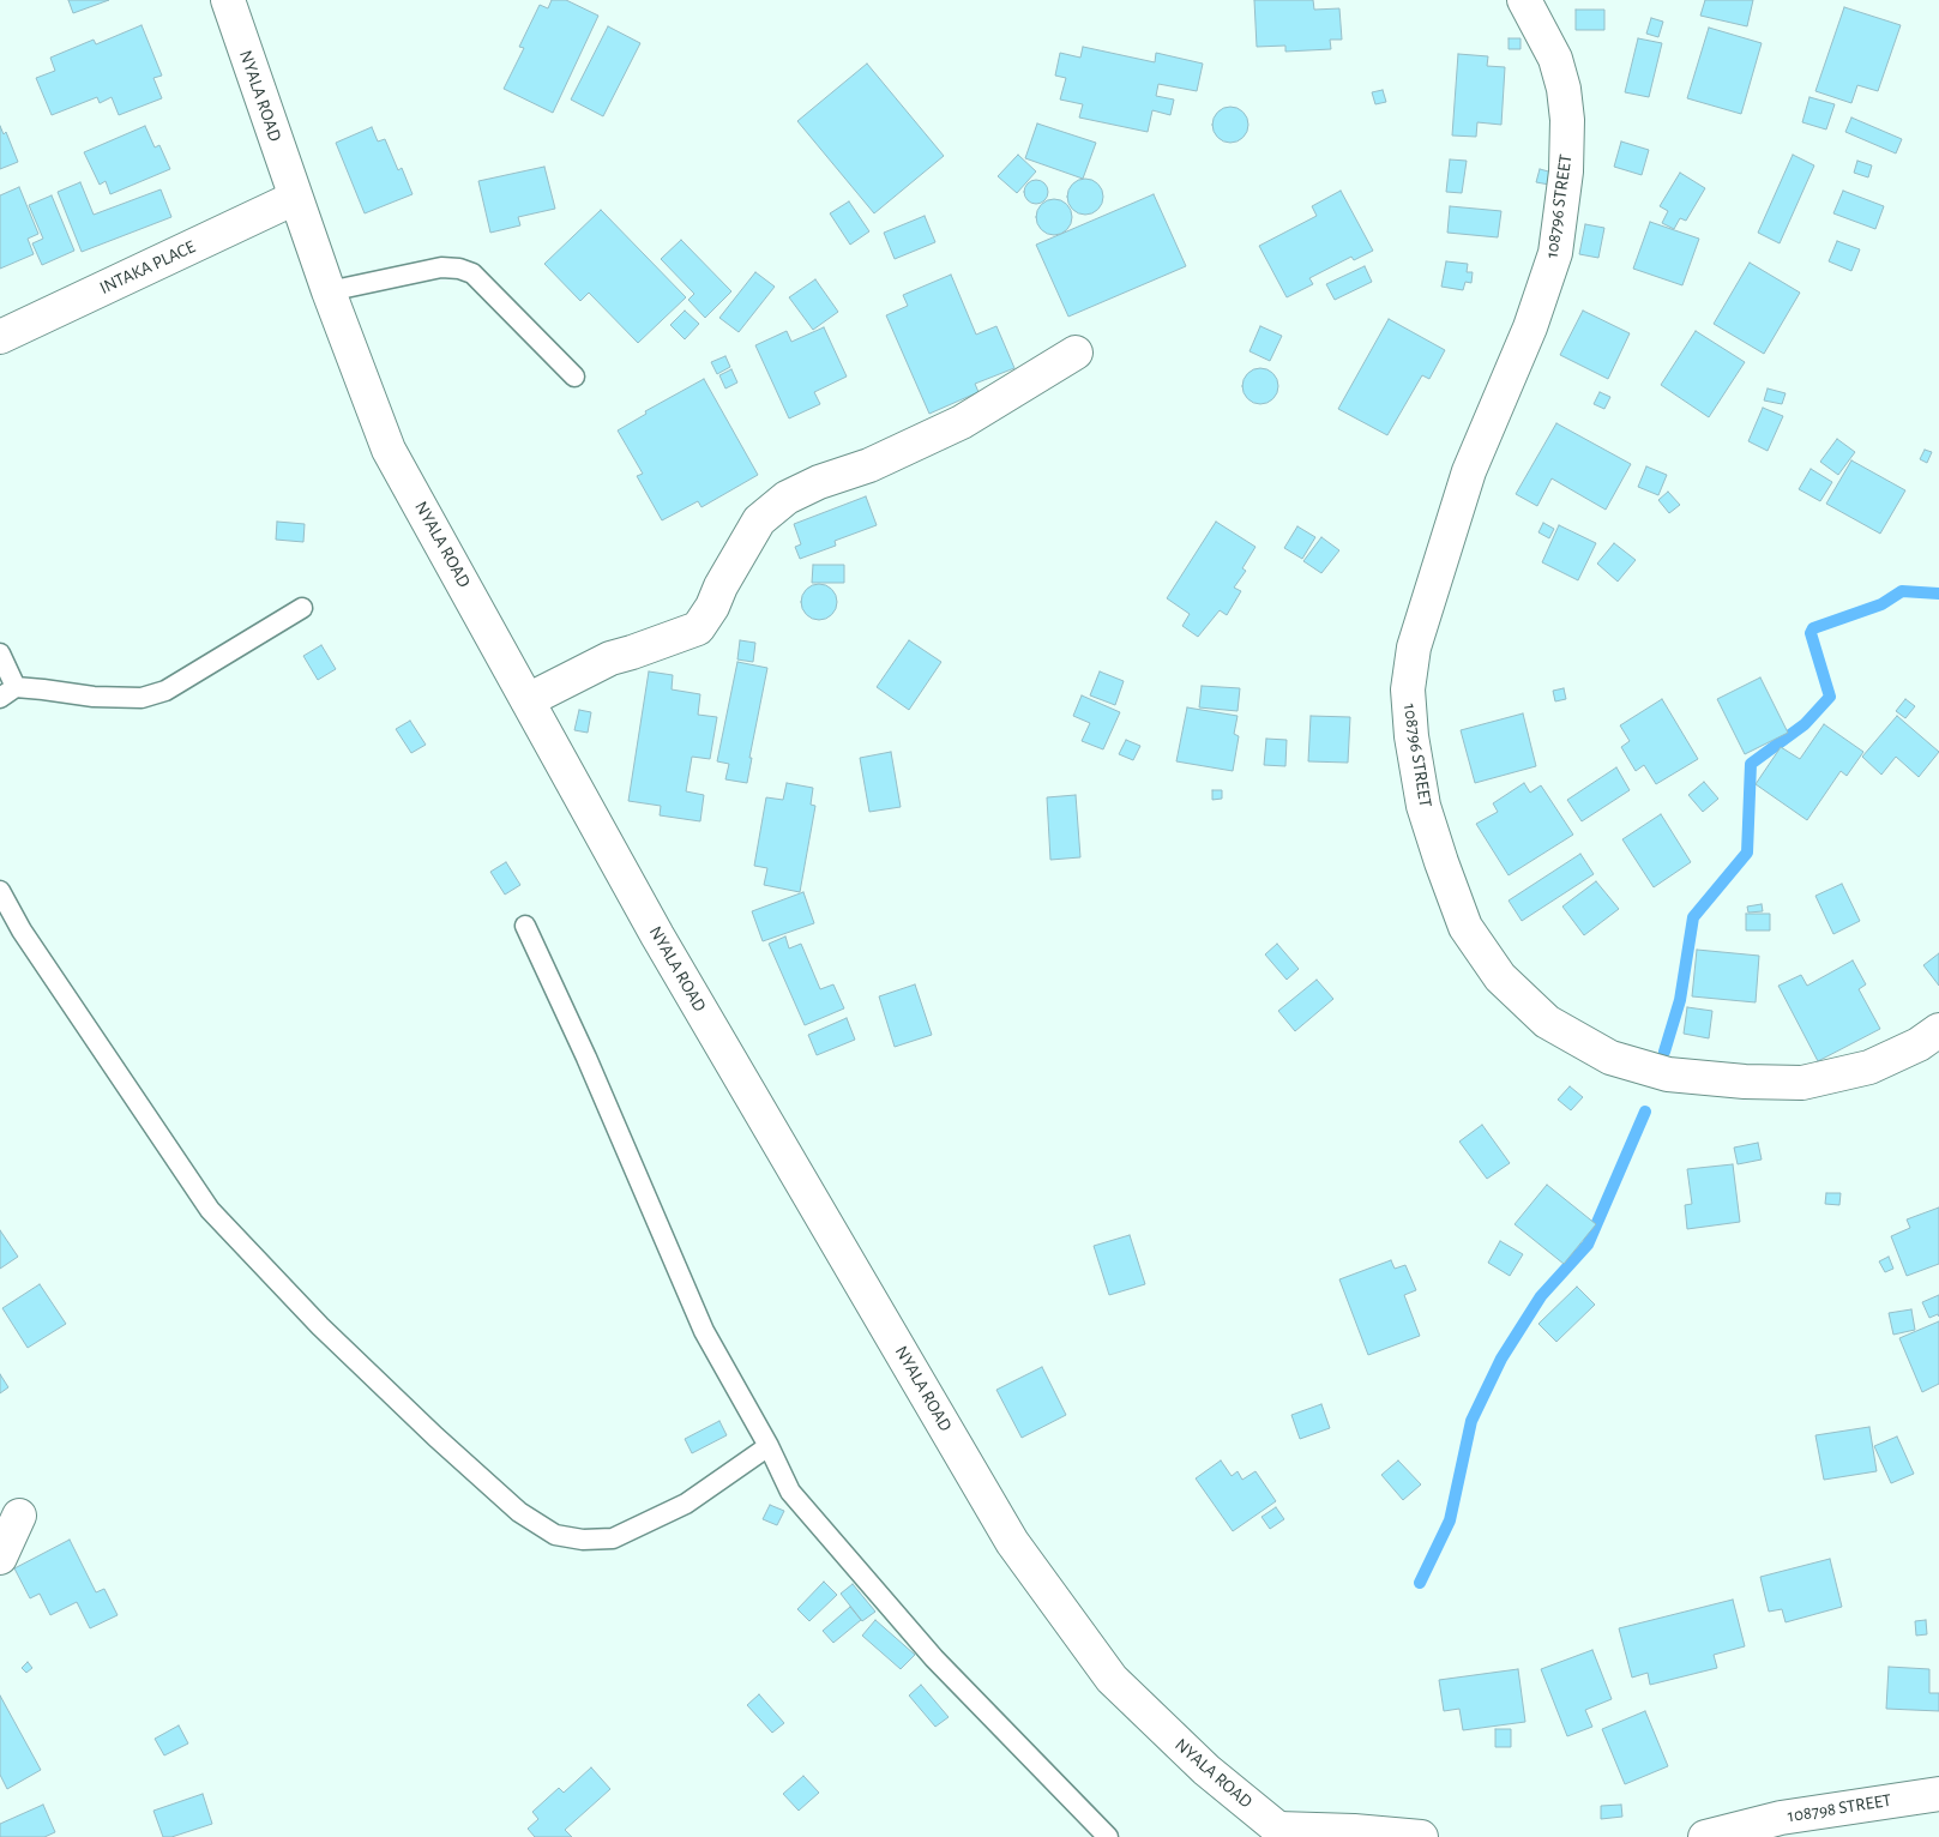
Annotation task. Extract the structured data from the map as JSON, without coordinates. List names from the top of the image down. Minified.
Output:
{"streets":{"street":["NYALA ROAD","108796 STREET","INTAKA PLACE","108798 STREET"]},"crossings":[["NYALA ROAD","INTAKA PLACE"]]}
